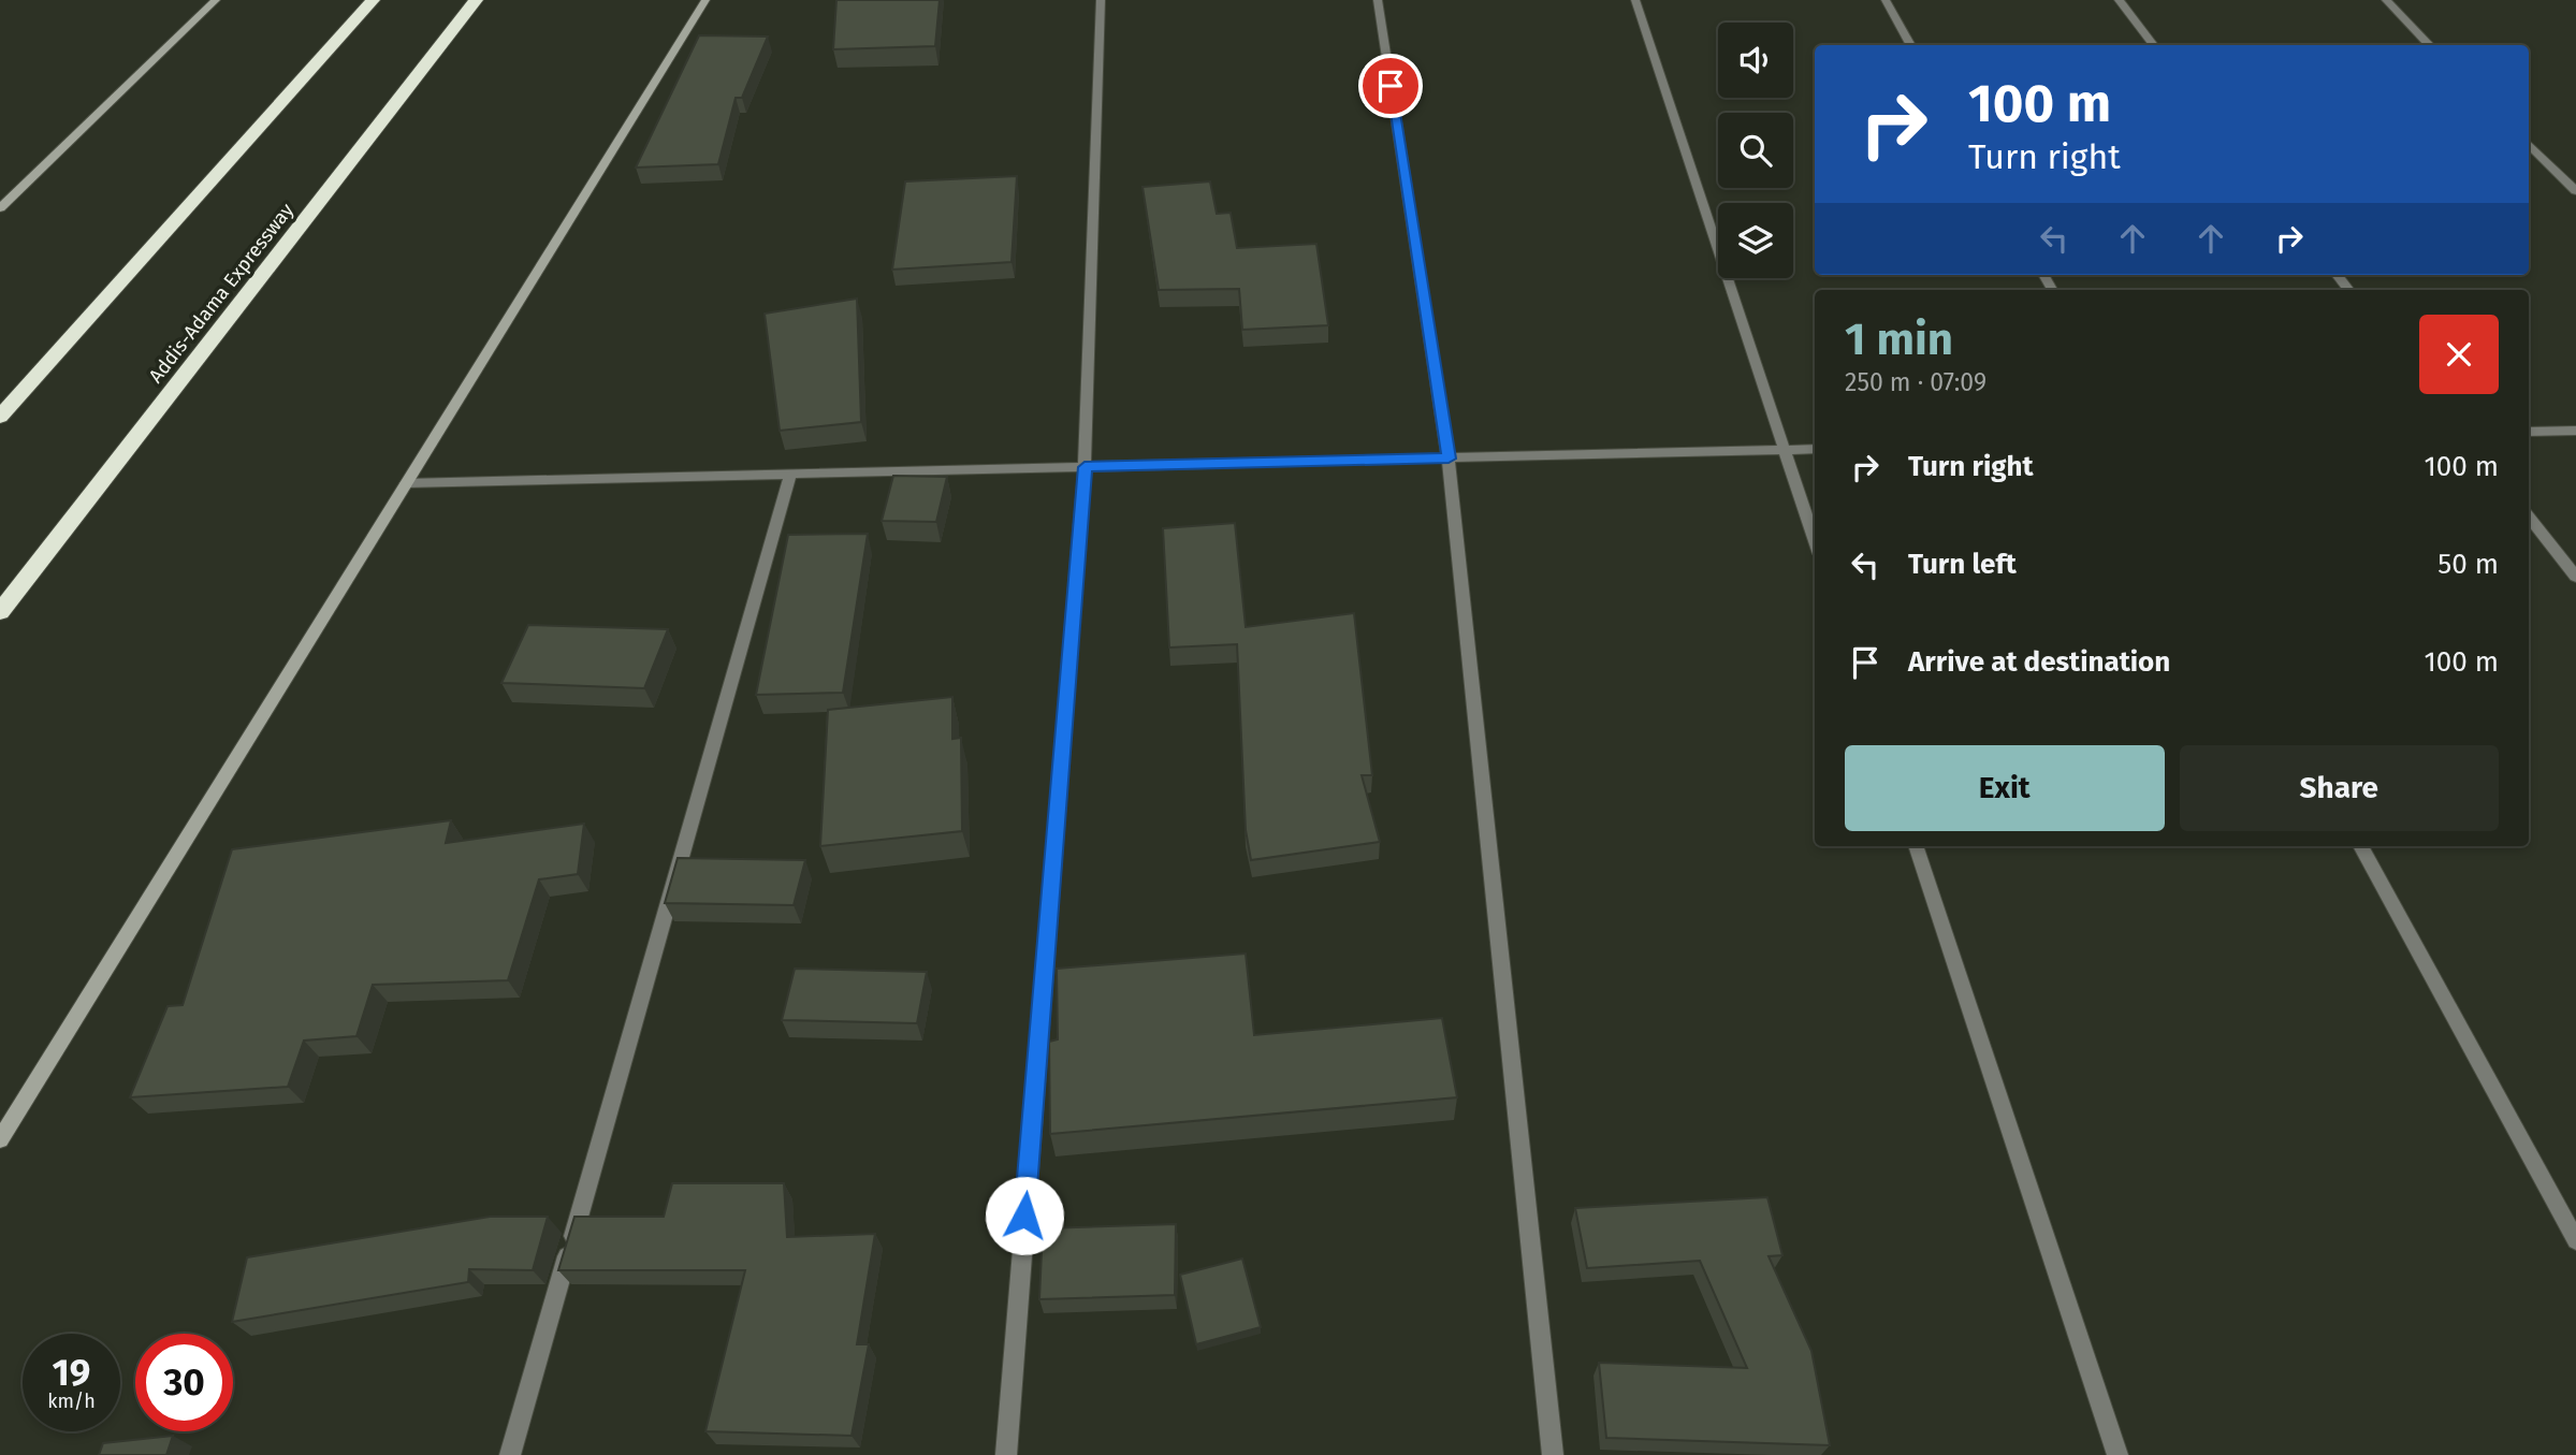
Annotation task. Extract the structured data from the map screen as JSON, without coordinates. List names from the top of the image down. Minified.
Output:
{"streets":{"highway":["Addis-Adama Expressway"]},"page":{"turn":["100 m","Turn right"],"heading":["1 min","250 m · 07:09"],"list":[{"name":"Turn right","value":"100 m"},{"name":"Turn left","value":"50 m"},{"name":"Arrive at destination","value":"100 m"}],"buttons":["Exit","Share"],"speed":"19 km/h","limit":"30"}}
